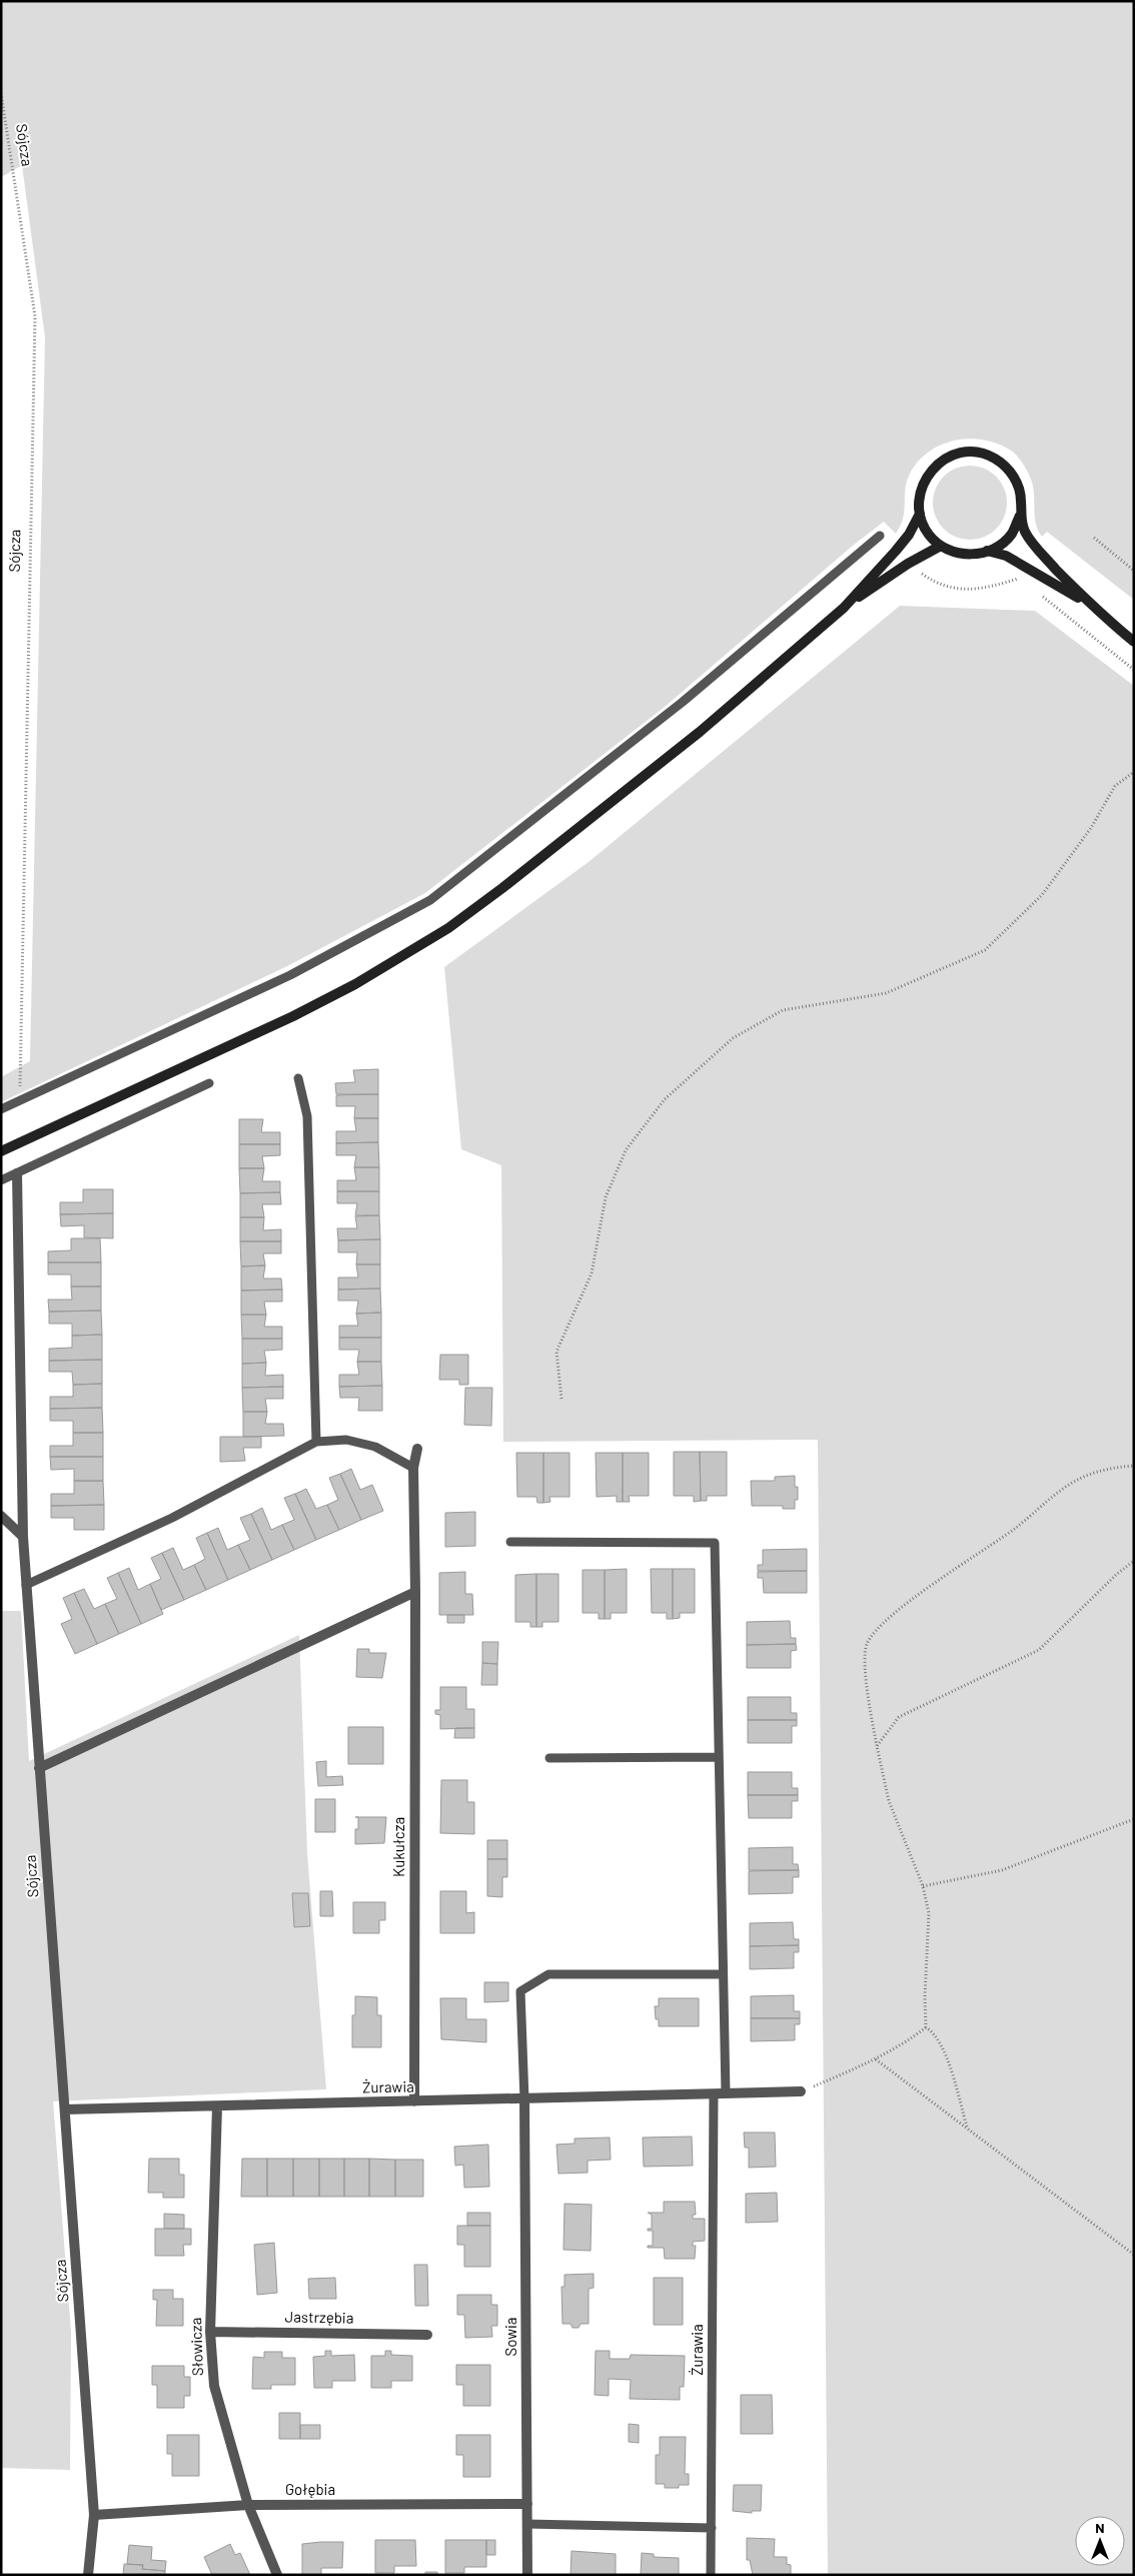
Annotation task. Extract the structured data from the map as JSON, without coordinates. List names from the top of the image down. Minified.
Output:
{"streets":{"street":["Sójcza","Kukułcza","Żurawia","Jastrzębia","Sowia","Słowicza","Gołębia"]},"crossings":[["Sójcza","Żurawia"],["Sójcza","Gołębia"],["Kukułcza","Żurawia"],["Żurawia","Sowia"],["Żurawia","Słowicza"],["Jastrzębia","Słowicza"],["Sowia","Gołębia"],["Słowicza","Gołębia"]],"north":"top"}
